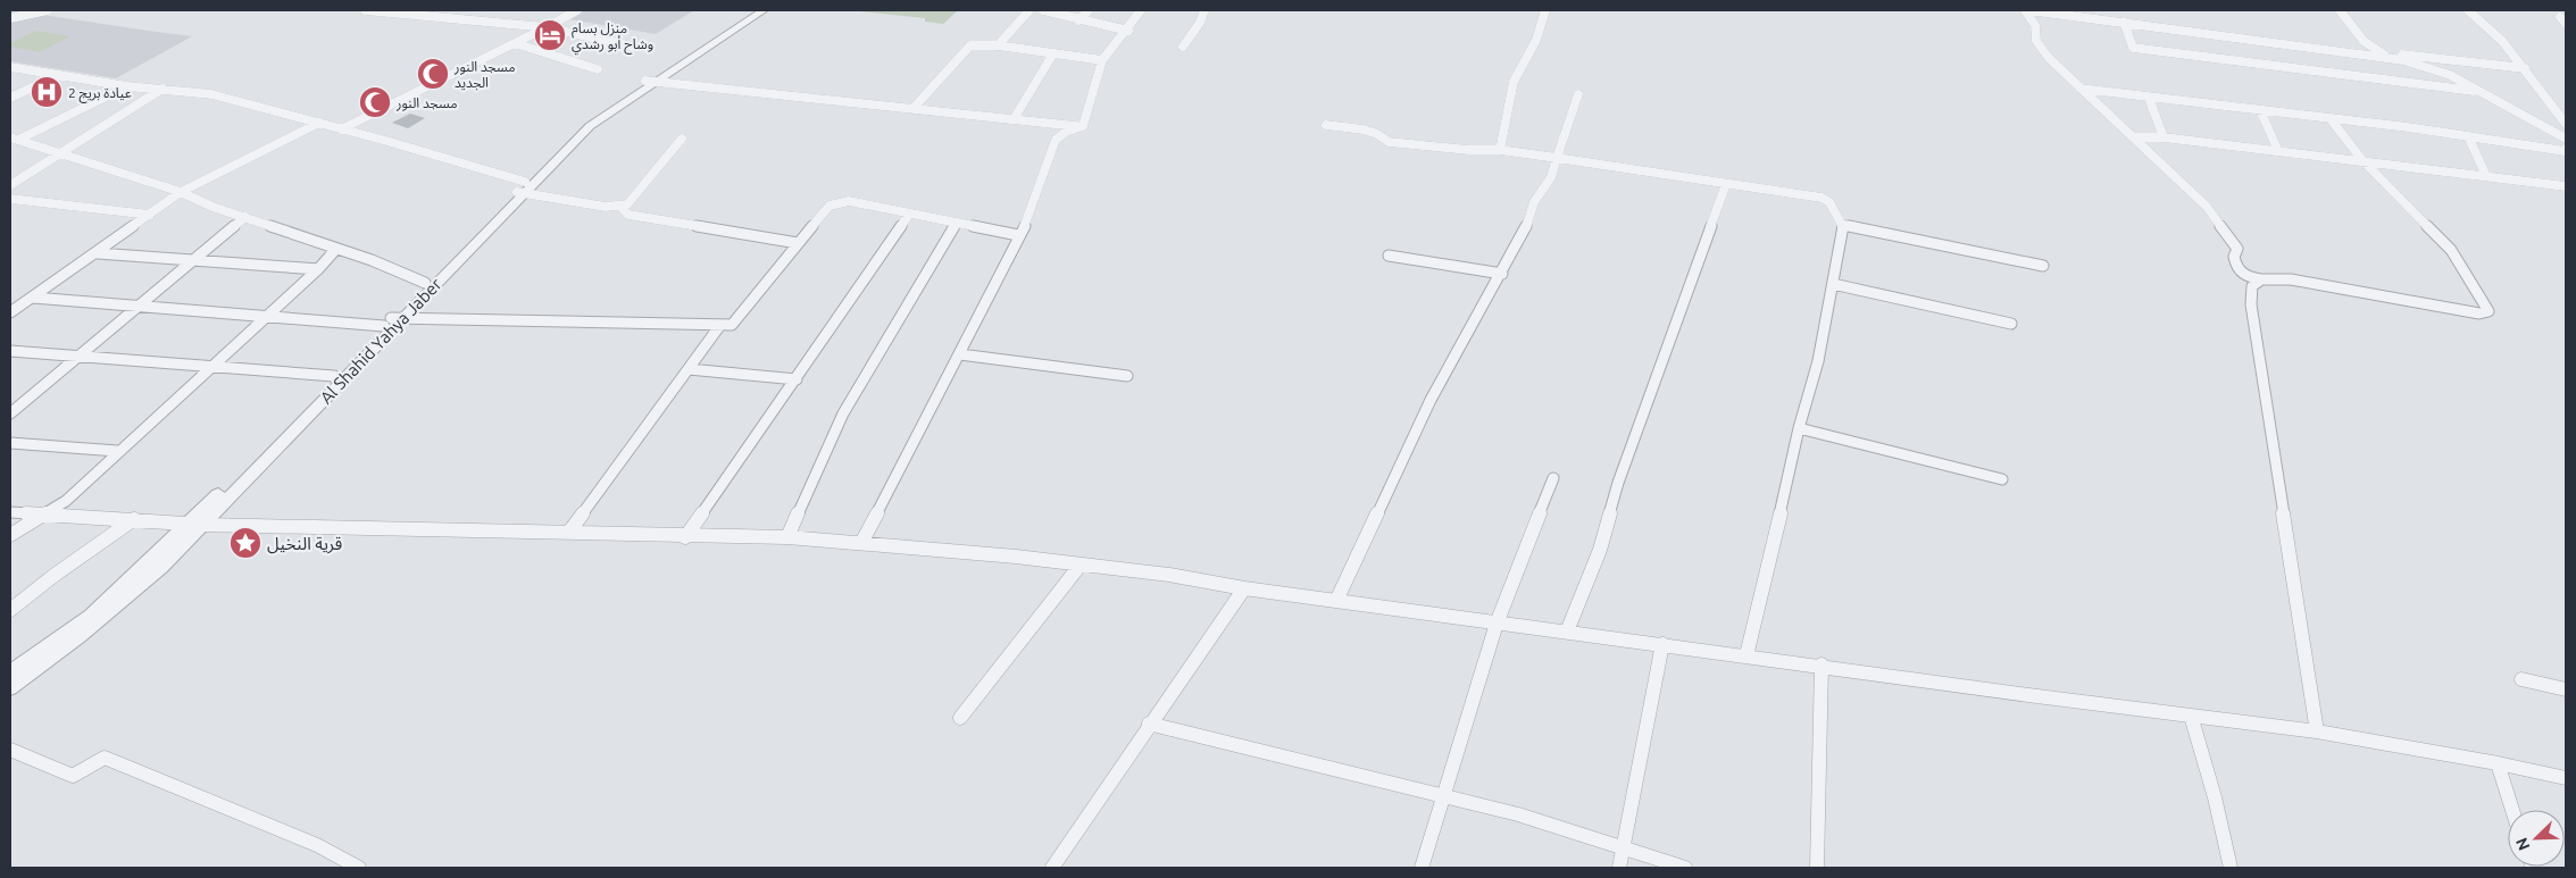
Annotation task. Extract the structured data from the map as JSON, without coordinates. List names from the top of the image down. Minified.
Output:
{"streets":{"street":["Al Shahid Yahya Jaber"]},"places":{"hotel":["منزل بسام وشاح أبو رشدي"],"mosque":["مسجد النور الجديد","مسجد النور"],"hospital":["عيادة بريج 2"],"place":["قرية النخيل"]},"north":"bottom left"}
